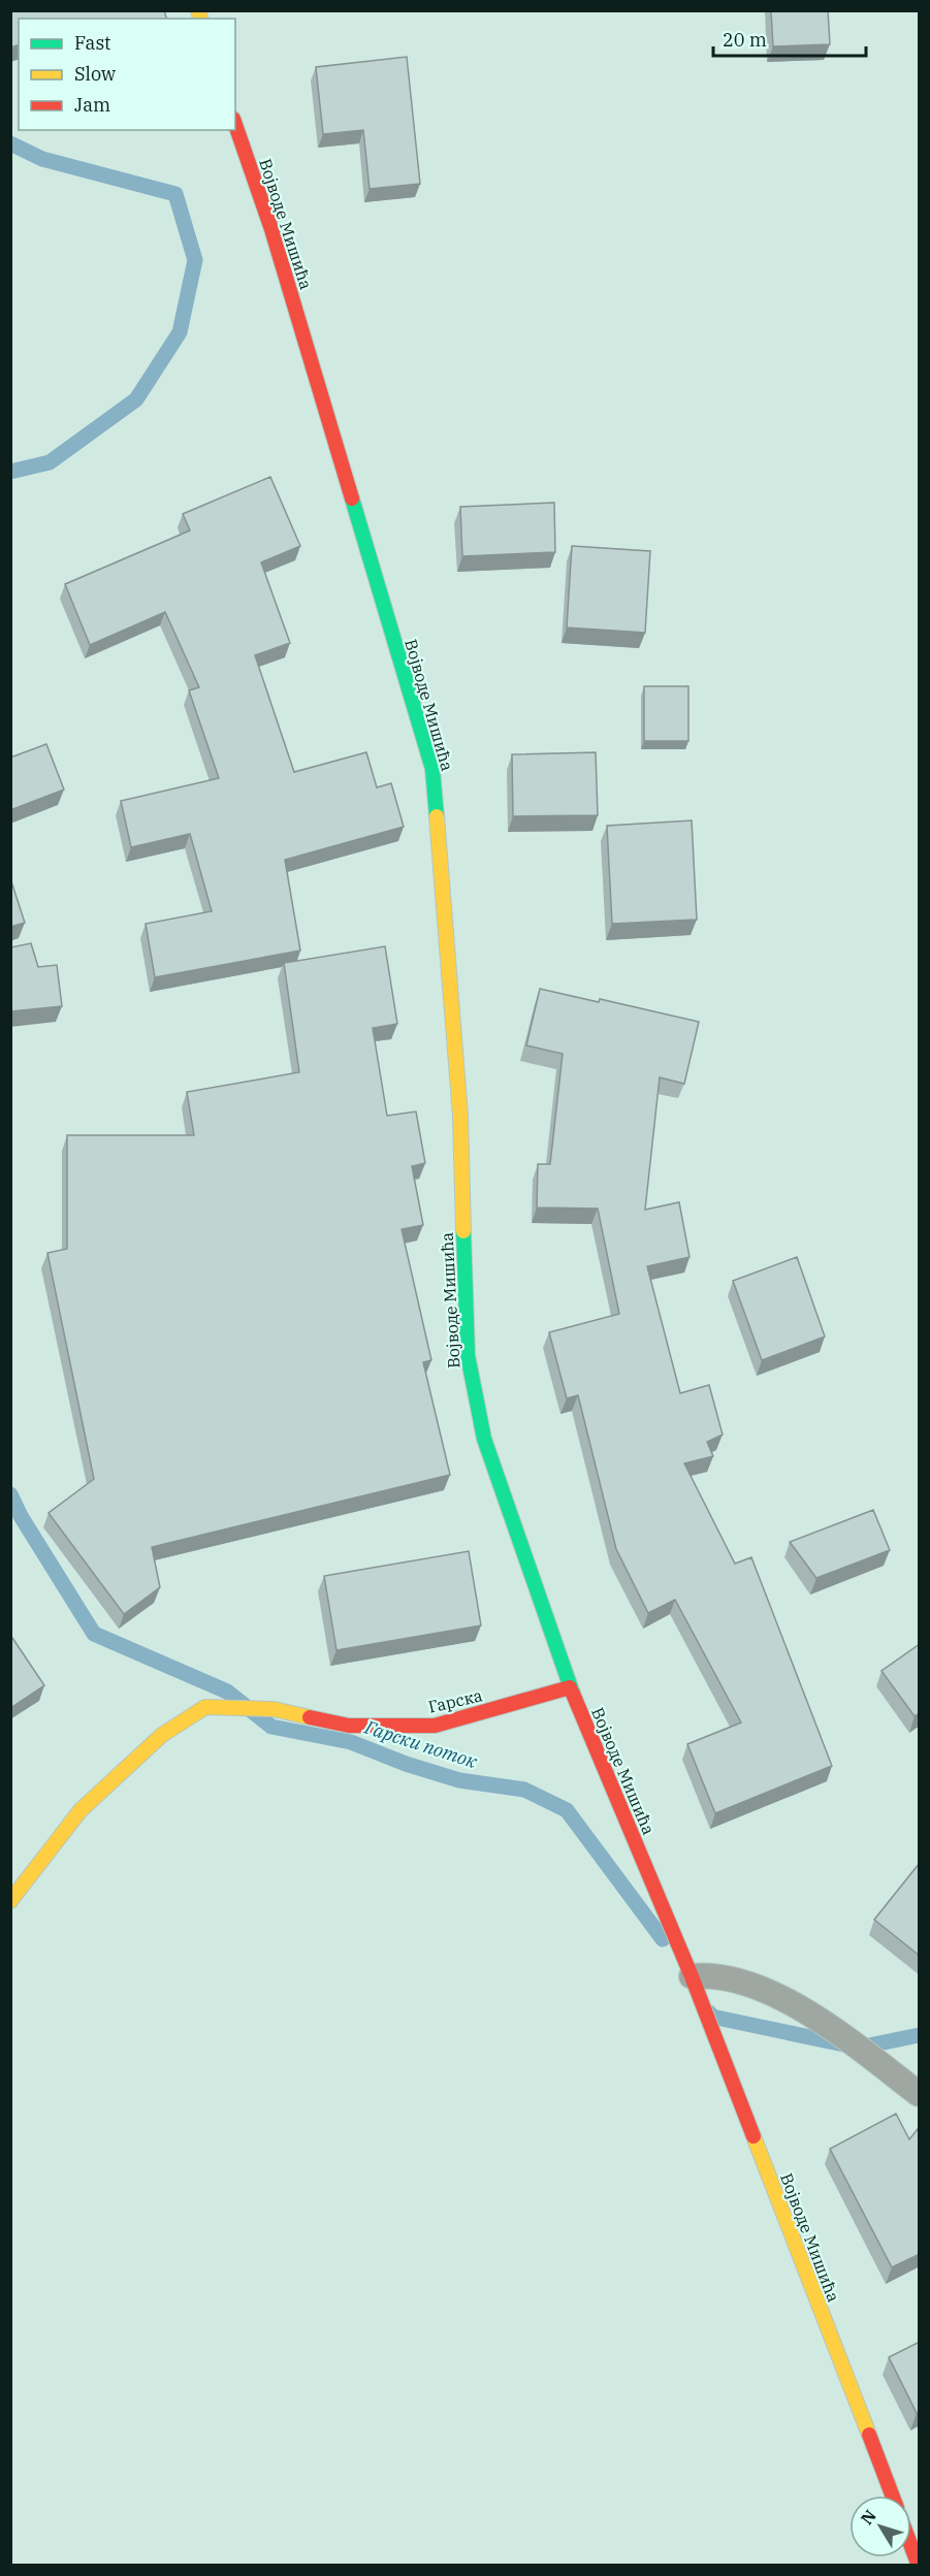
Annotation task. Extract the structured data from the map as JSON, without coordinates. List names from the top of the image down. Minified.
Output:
{"streets":{"street":["Војводе Мишића","Гарска"]},"crossings":[["Војводе Мишића","Гарска"]],"water":["Гарски поток"],"legend":["Fast","Slow","Jam"],"scale_bar":"20 m","north":"top left"}
